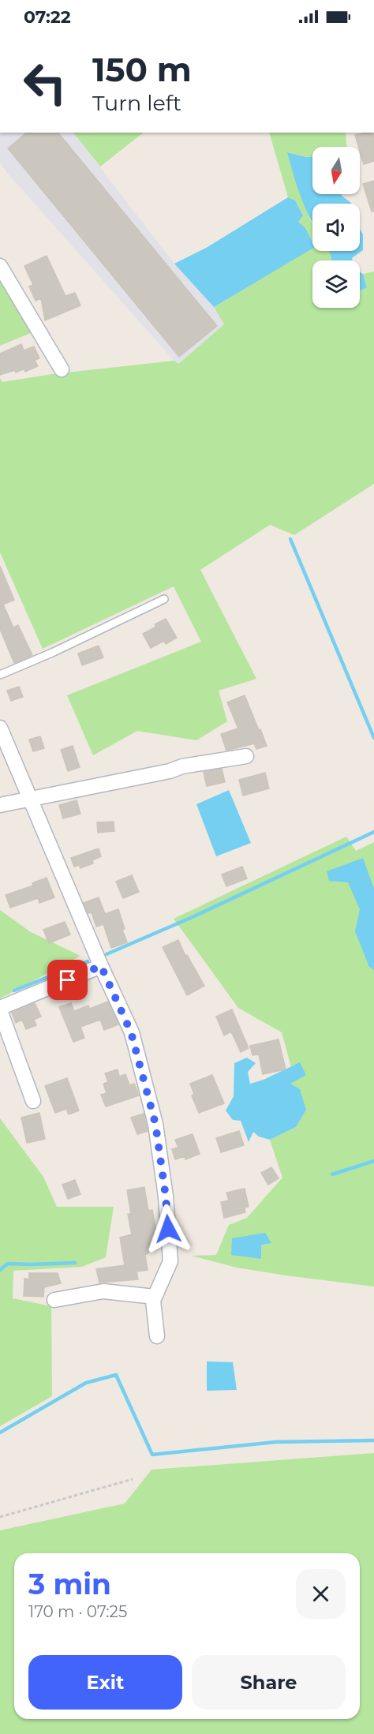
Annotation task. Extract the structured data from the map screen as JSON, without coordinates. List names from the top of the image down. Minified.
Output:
{"north":"bottom","page":{"status":"07:22","turn":["150 m","Turn left"],"heading":["3 min","170 m · 07:25"],"buttons":["Exit","Share"]}}
